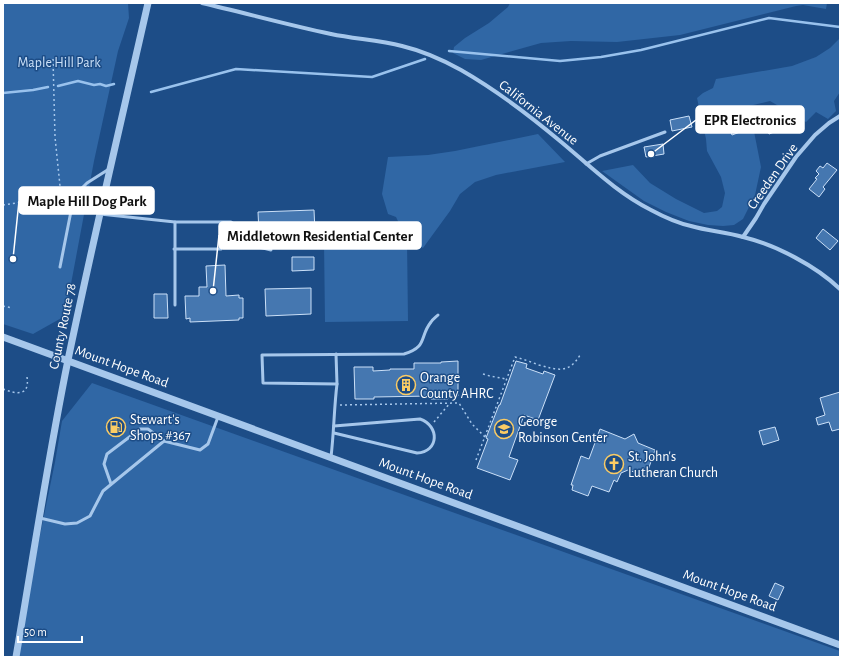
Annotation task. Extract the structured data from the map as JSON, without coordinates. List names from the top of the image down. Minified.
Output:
{"streets":{"street":["California Avenue","Creeden Drive","County Route 78","Mount Hope Road"]},"crossings":[["California Avenue","Creeden Drive"],["County Route 78","Mount Hope Road"]],"parks":["Maple Hill Park"],"places":{"other":["EPR Electronics","Maple Hill Dog Park","Middletown Residential Center"],"building":["Orange County AHRC"],"fuel station":["Stewart's Shops #367"],"school or university":["George Robinson Center"],"church":["St. John's Lutheran Church"]},"scale_bar":"50 m"}
